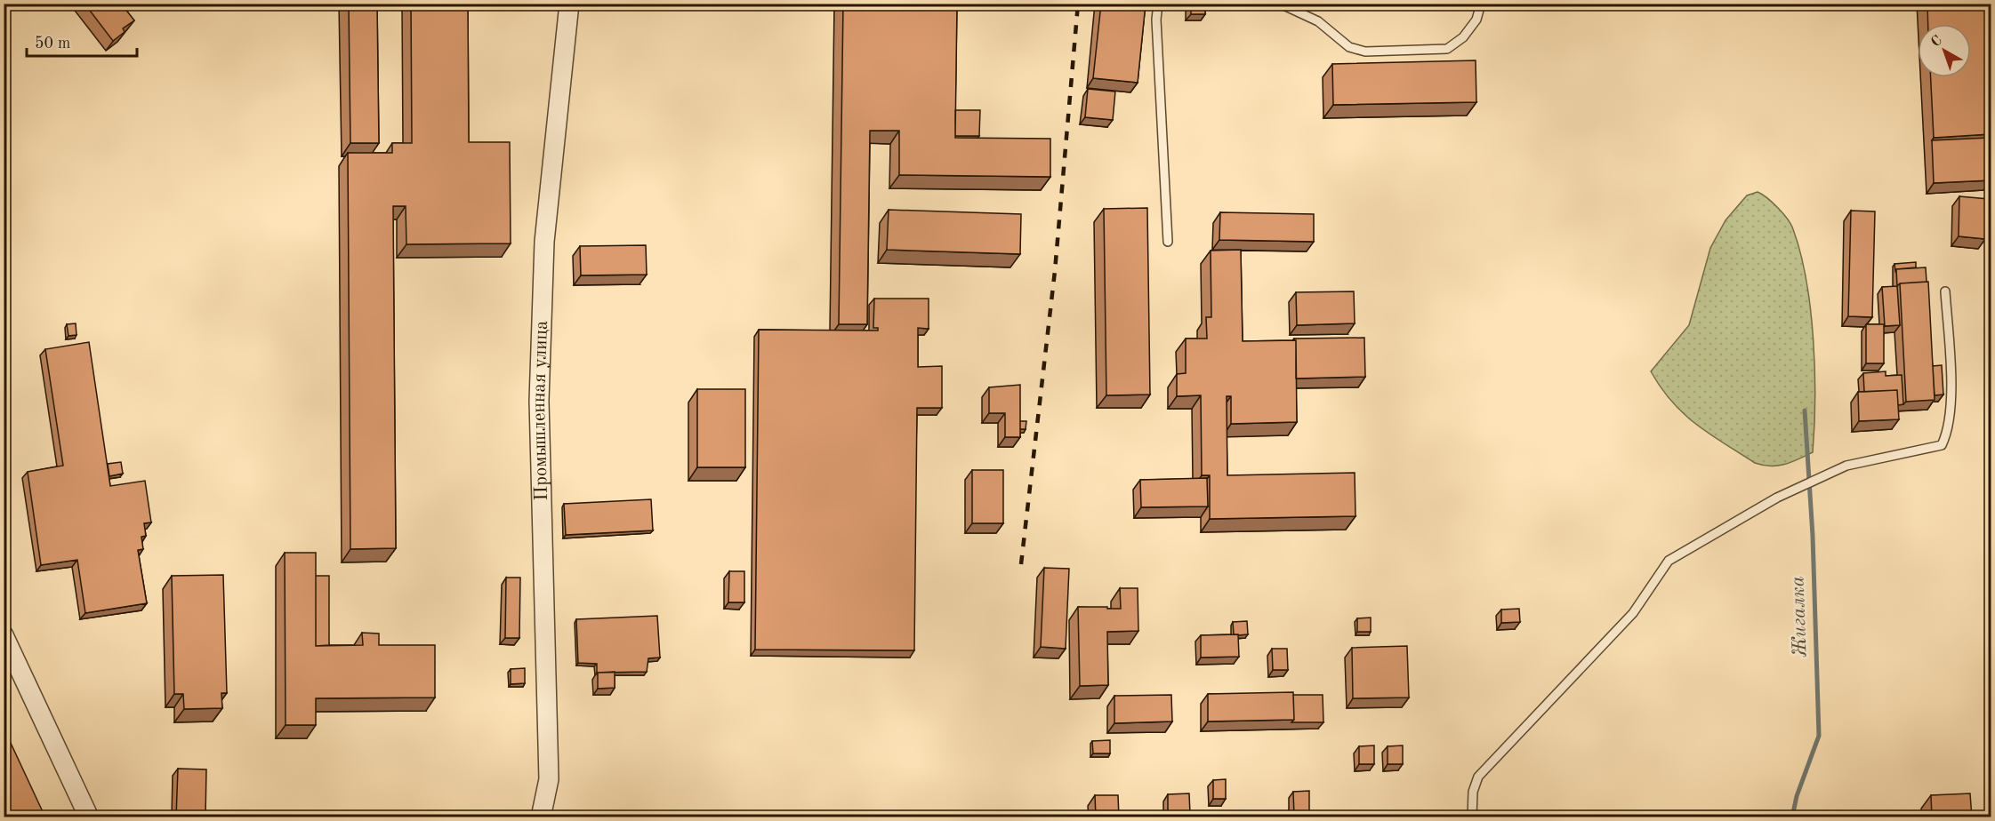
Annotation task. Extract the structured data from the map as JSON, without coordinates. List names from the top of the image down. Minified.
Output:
{"streets":{"street":["Промышленная улица"]},"water":["Жигалка"],"scale_bar":"50 m","north":"top left"}
